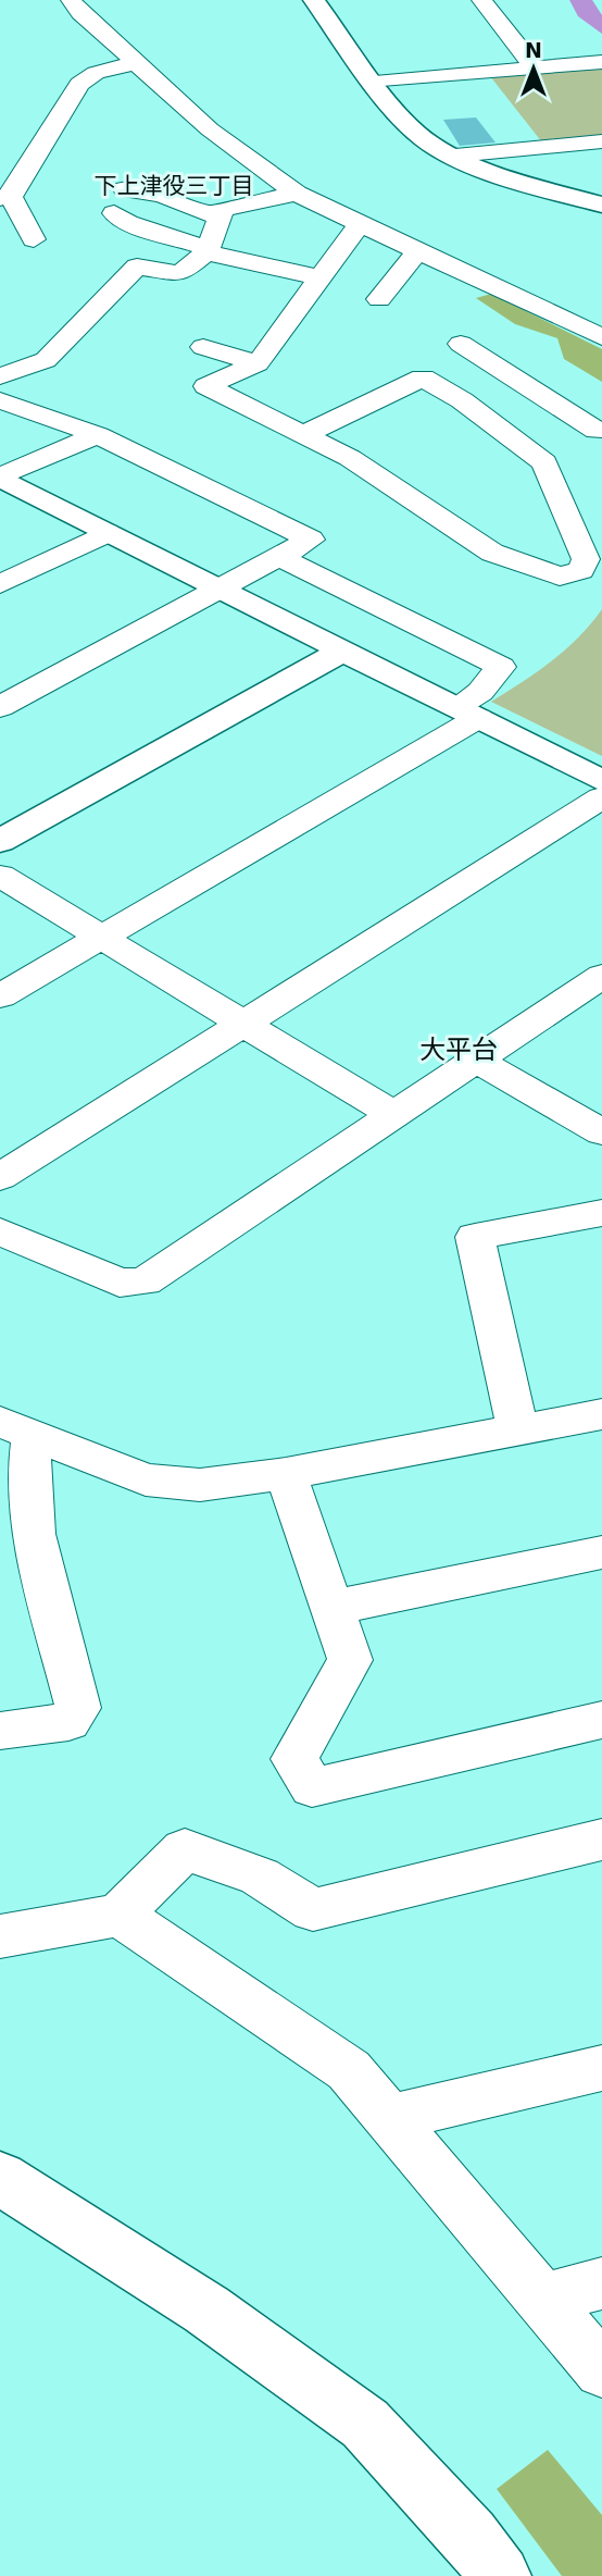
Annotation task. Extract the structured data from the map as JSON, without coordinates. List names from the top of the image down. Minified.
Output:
{"districts":["下上津役三丁目","大平台"],"north":"top"}
